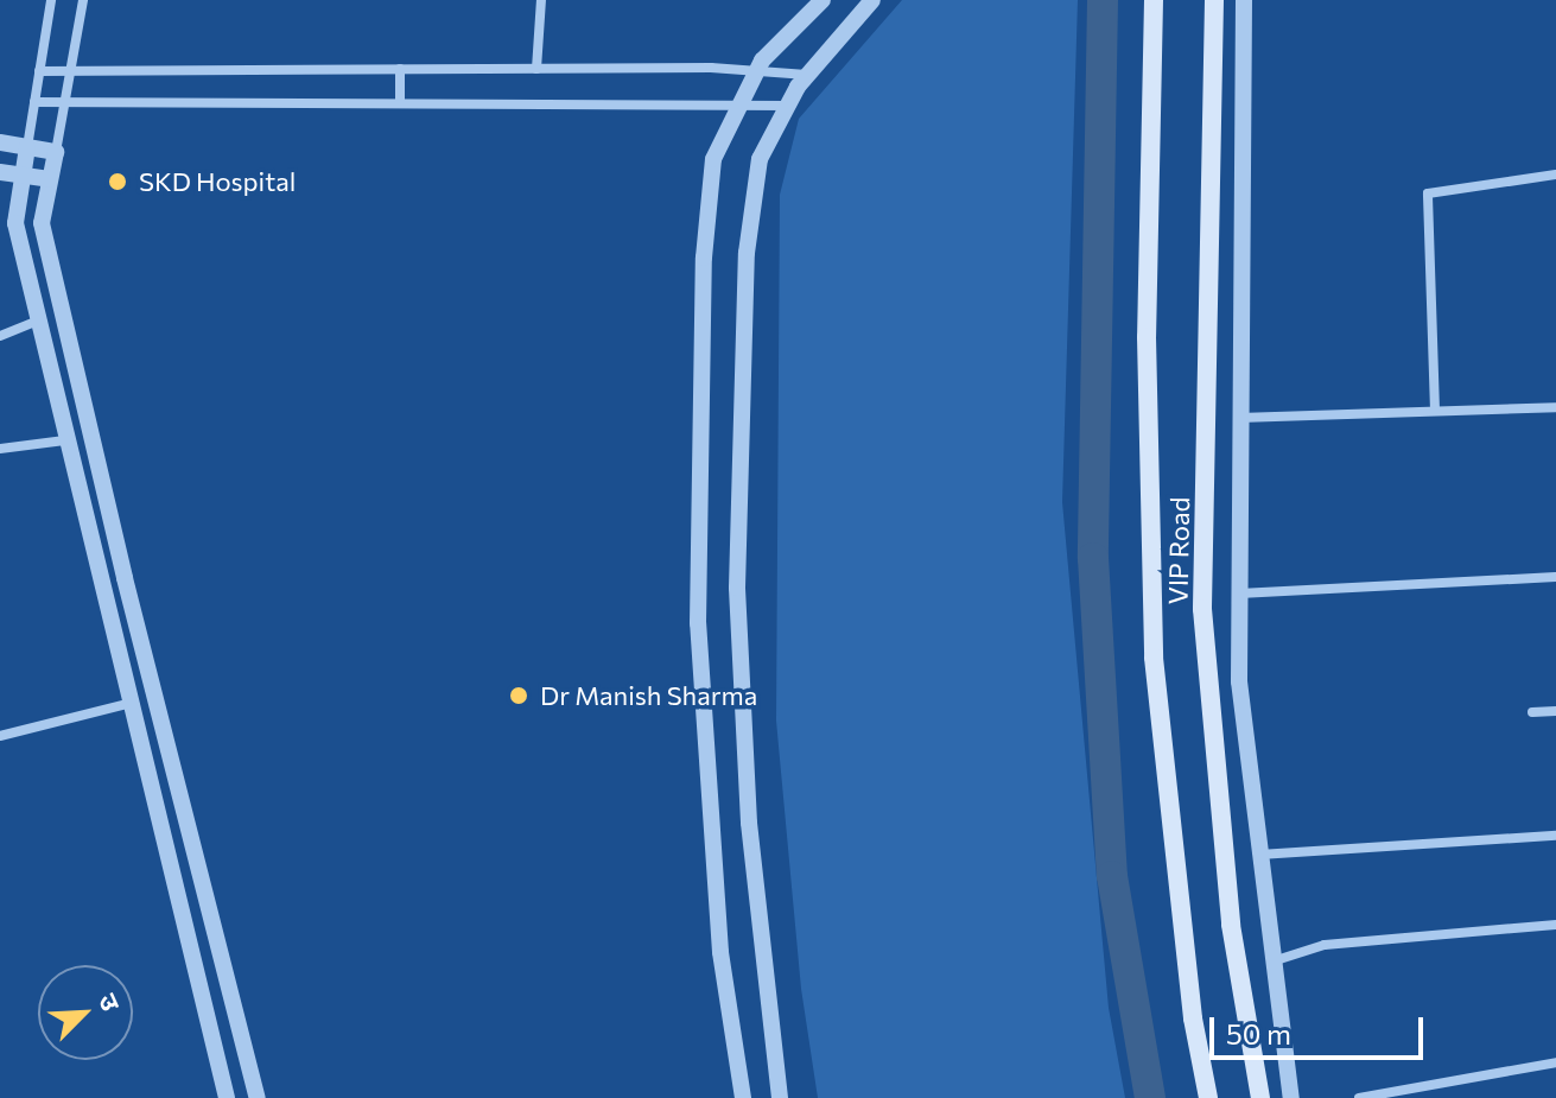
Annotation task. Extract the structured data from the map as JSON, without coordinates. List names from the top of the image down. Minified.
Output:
{"streets":{"main road":["VIP Road"]},"places":["SKD Hospital","Dr Manish Sharma"],"scale_bar":"50 m","north":"top right"}
